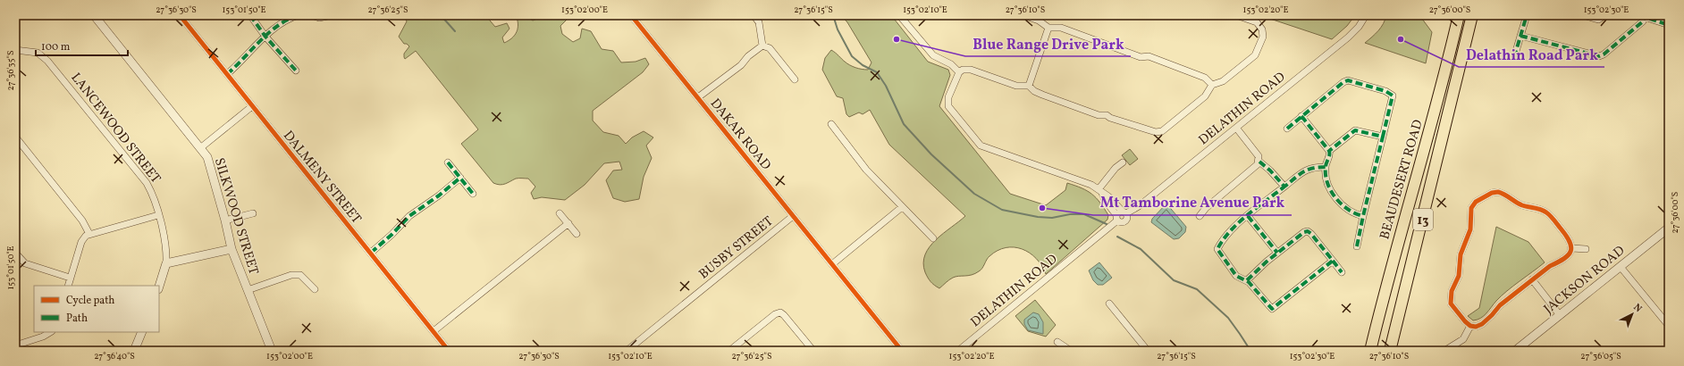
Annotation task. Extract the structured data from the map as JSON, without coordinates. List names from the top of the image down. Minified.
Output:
{"streets":{"highway":["BEAUDESERT ROAD","13"],"street":["DELATHIN ROAD","LANCEWOOD STREET","DAKAR ROAD","DALMENY STREET","SILKWOOD STREET","BUSBY STREET","JACKSON ROAD"]},"crossings":[["DAKAR ROAD","BUSBY STREET"]],"places":["Blue Range Drive Park","Delathin Road Park","Mt Tamborine Avenue Park"],"legend":["Cycle path","Path"],"scale_bar":"100 m","north":"top right","coordinates":["27°36'30\"S","153°01'50\"E","27°36'25\"S","153°02'00\"E","27°36'15\"S","153°02'10\"E","27°36'10\"S","153°02'20\"E","27°36'00\"S","153°02'30\"E","27°36'35\"S","27°36'40\"S","27°36'05\"S"]}
